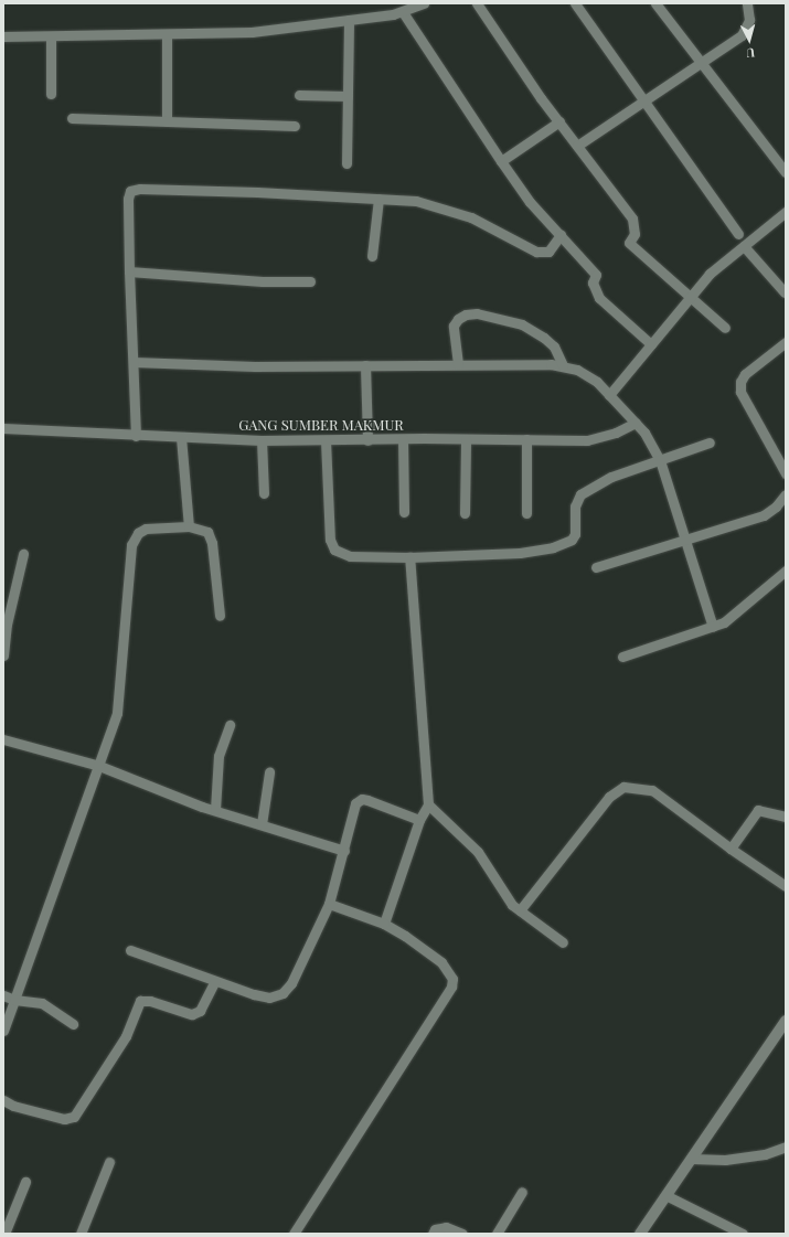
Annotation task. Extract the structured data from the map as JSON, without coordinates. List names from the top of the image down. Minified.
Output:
{"streets":{"street":["GANG SUMBER MAKMUR"]},"north":"bottom"}
